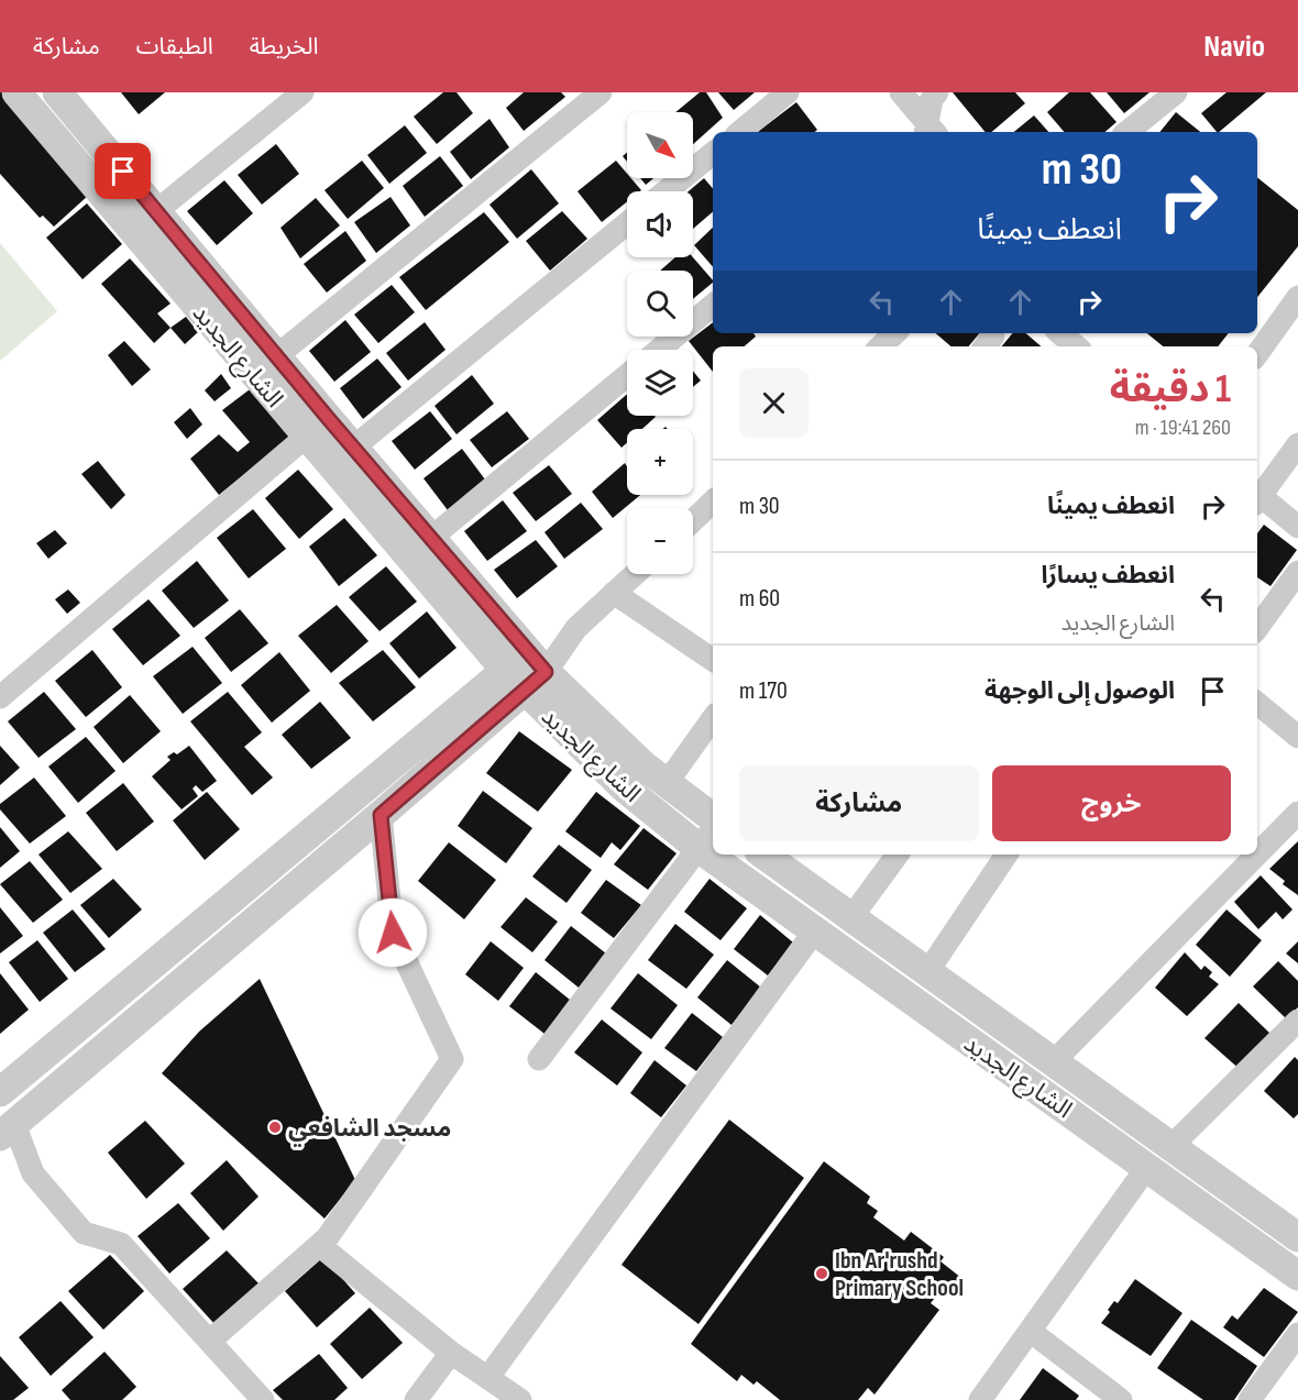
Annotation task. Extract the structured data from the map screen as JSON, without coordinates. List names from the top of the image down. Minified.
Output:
{"streets":{"street":["الشارع الجديد"]},"places":["مسجد الشافعي","Ibn Ar'rushd Primary School"],"north":"bottom right","page":{"header":"Navio","nav":["الخريطة","الطبقات","مشاركة"],"map_buttons":["+","−"],"turn":["30 m","انعطف يمينًا"],"heading":["1 دقيقة","260 m · 19:41"],"list":[{"name":"انعطف يمينًا","value":"30 m"},{"name":"انعطف يسارًا","note":"الشارع الجديد","value":"60 m"},{"name":"الوصول إلى الوجهة","value":"170 m"}],"buttons":["خروج","مشاركة"]}}
